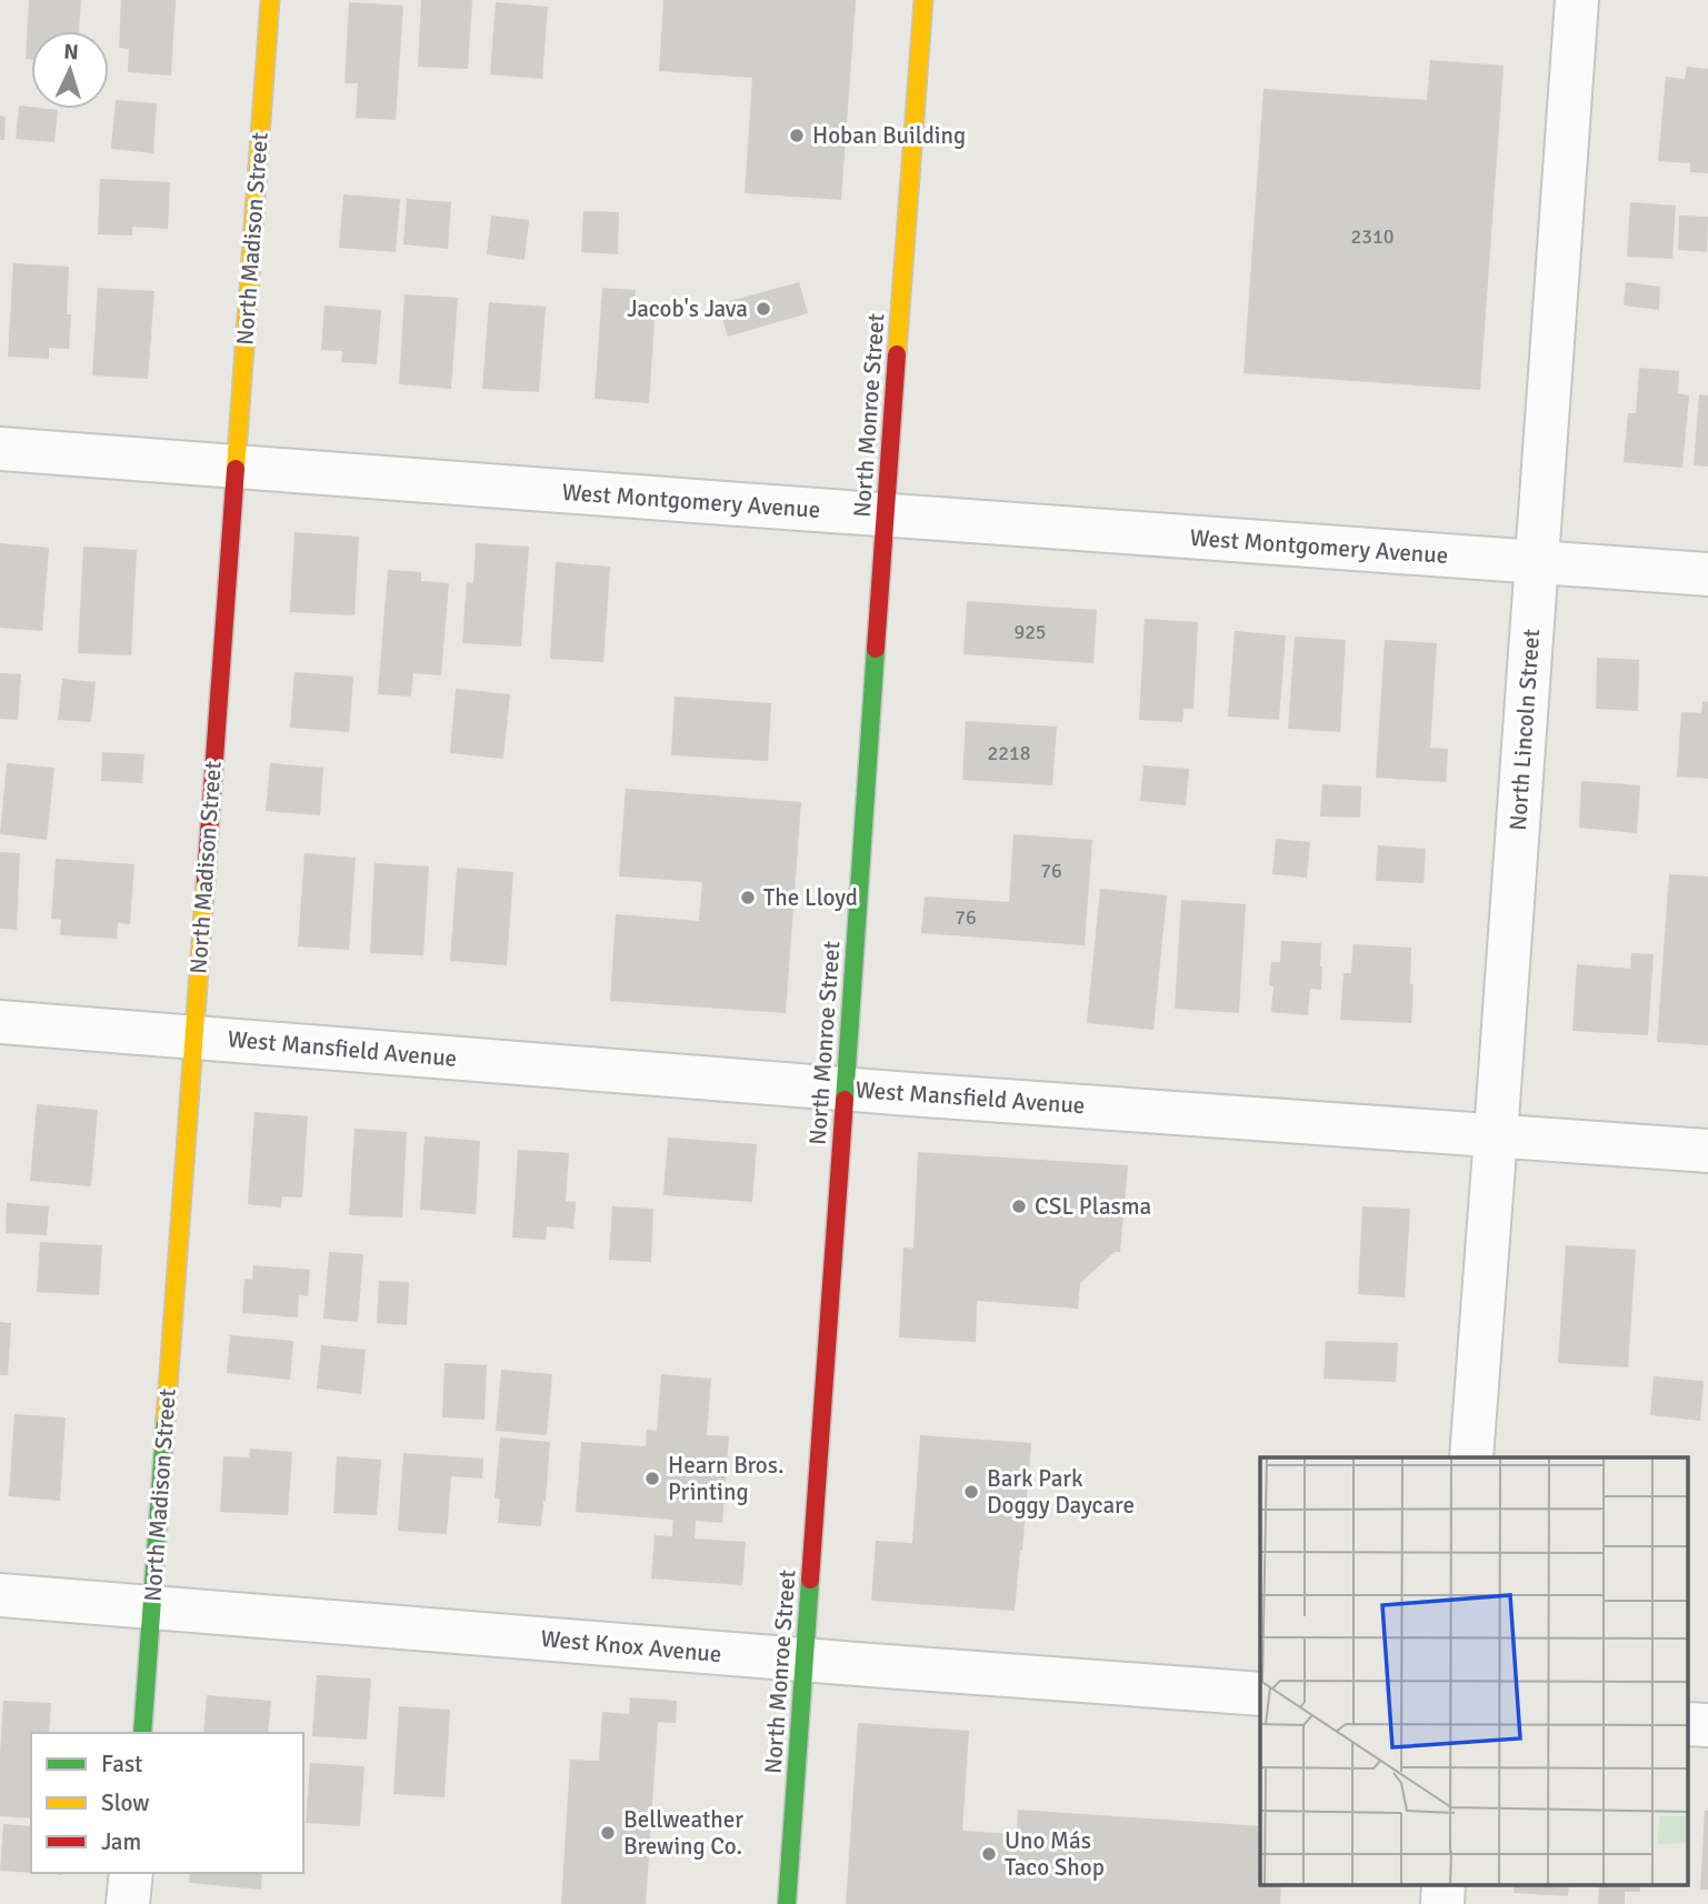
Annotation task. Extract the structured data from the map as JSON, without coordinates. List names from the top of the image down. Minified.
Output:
{"streets":{"main road":["North Madison Street","North Monroe Street"],"street":["West Montgomery Avenue","North Lincoln Street","West Mansfield Avenue","West Knox Avenue"]},"crossings":[["North Madison Street","West Montgomery Avenue"],["North Madison Street","West Mansfield Avenue"],["North Madison Street","West Knox Avenue"],["North Monroe Street","West Montgomery Avenue"],["North Monroe Street","West Mansfield Avenue"],["North Monroe Street","West Knox Avenue"],["West Montgomery Avenue","North Lincoln Street"],["North Lincoln Street","West Mansfield Avenue"]],"places":["Hoban Building","Jacob's Java","The Lloyd","CSL Plasma","Hearn Bros. Printing","Bark Park Doggy Daycare","Bellweather Brewing Co.","Uno Más Taco Shop"],"house_numbers":["2310","925","2218","76","76"],"legend":["Fast","Slow","Jam"],"north":"top"}
